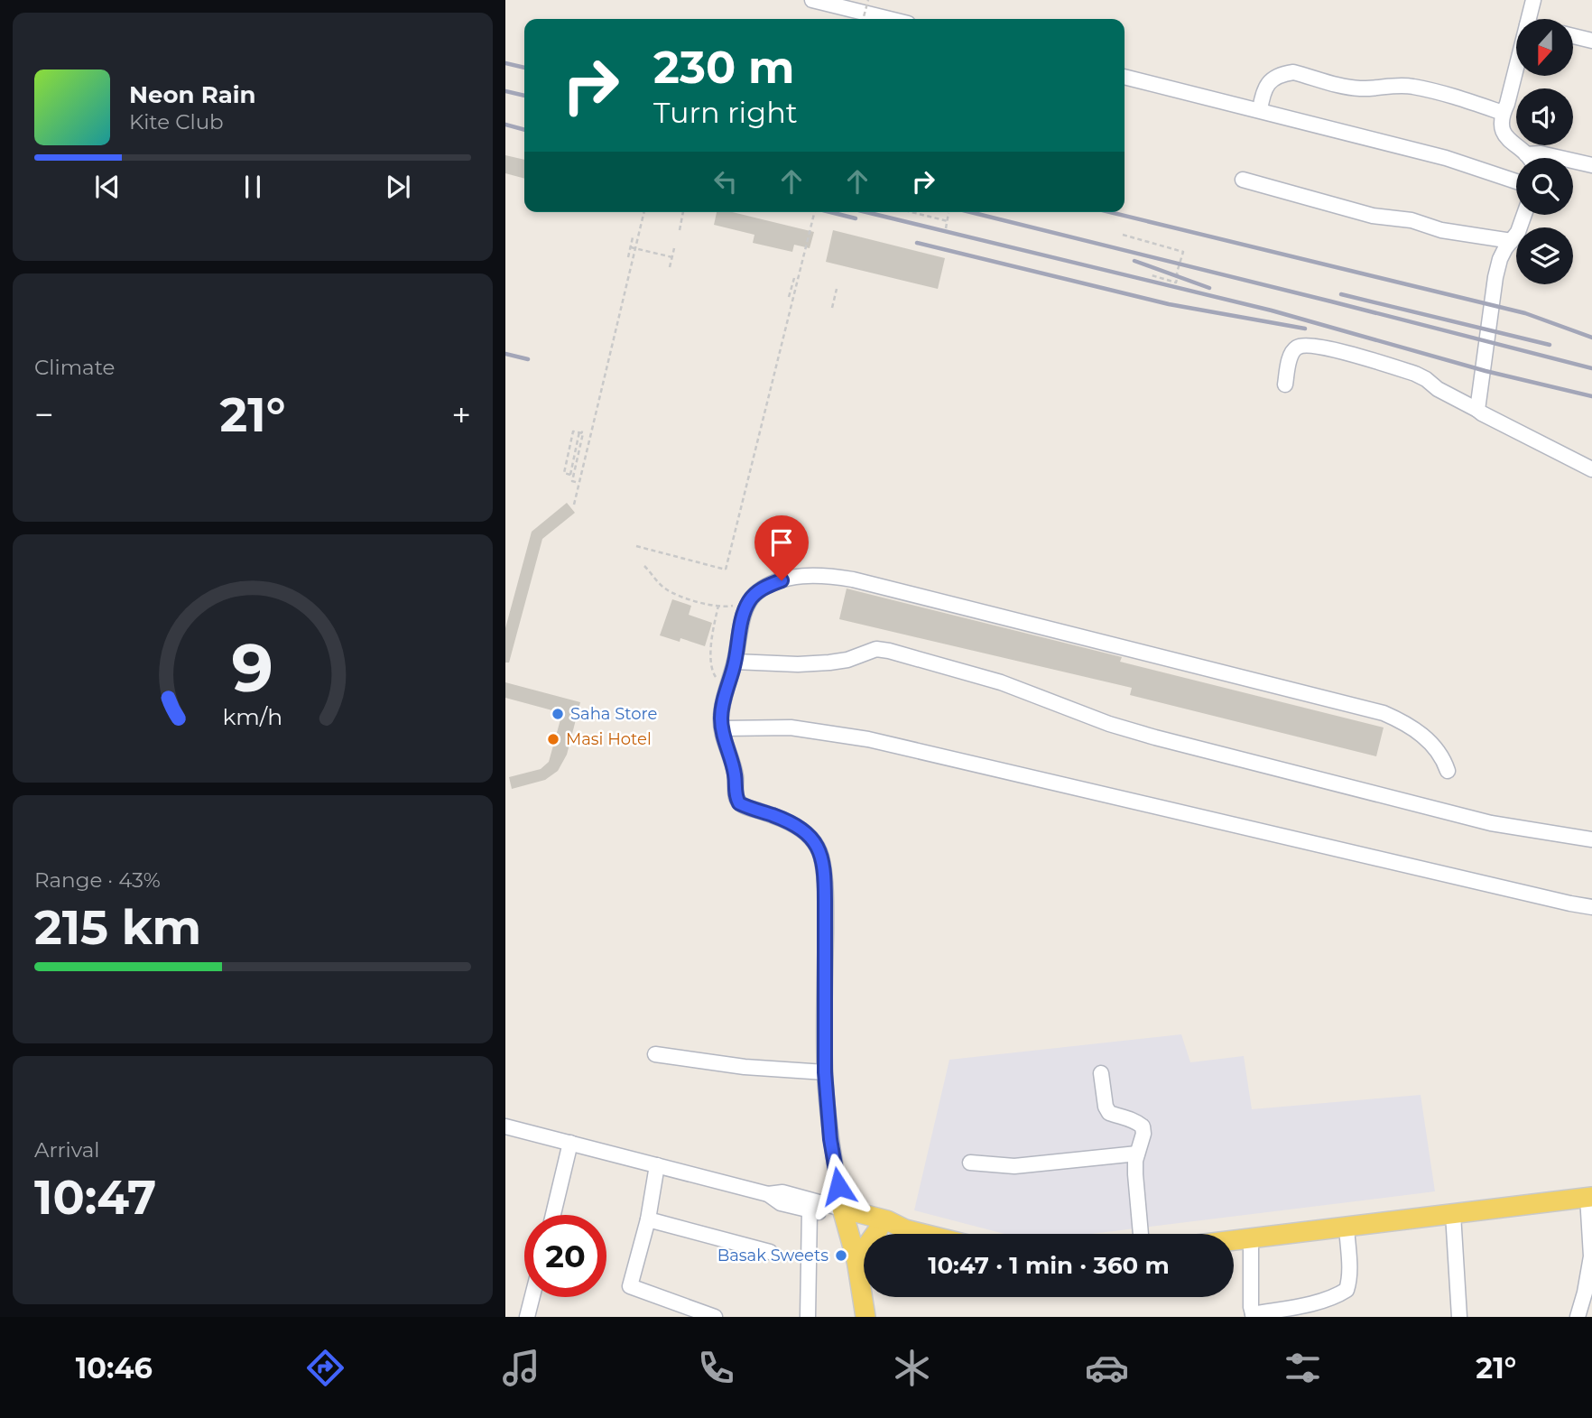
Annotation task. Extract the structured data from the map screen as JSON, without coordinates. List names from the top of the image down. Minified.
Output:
{"places":["Saha Store","Masi Hotel","Basak Sweets"],"north":"bottom","page":{"turn":["230 m","Turn right"],"song":["Neon Rain","Kite Club"],"tile":["Climate",["Range · 43%","215 km"],["Arrival","10:47"]],"heat":["−","21°","+"],"limit":"20","trip":"10:47 · 1 min · 360 m","tabs":["10:46","21°"],"gauge":["9","km/h"]}}
